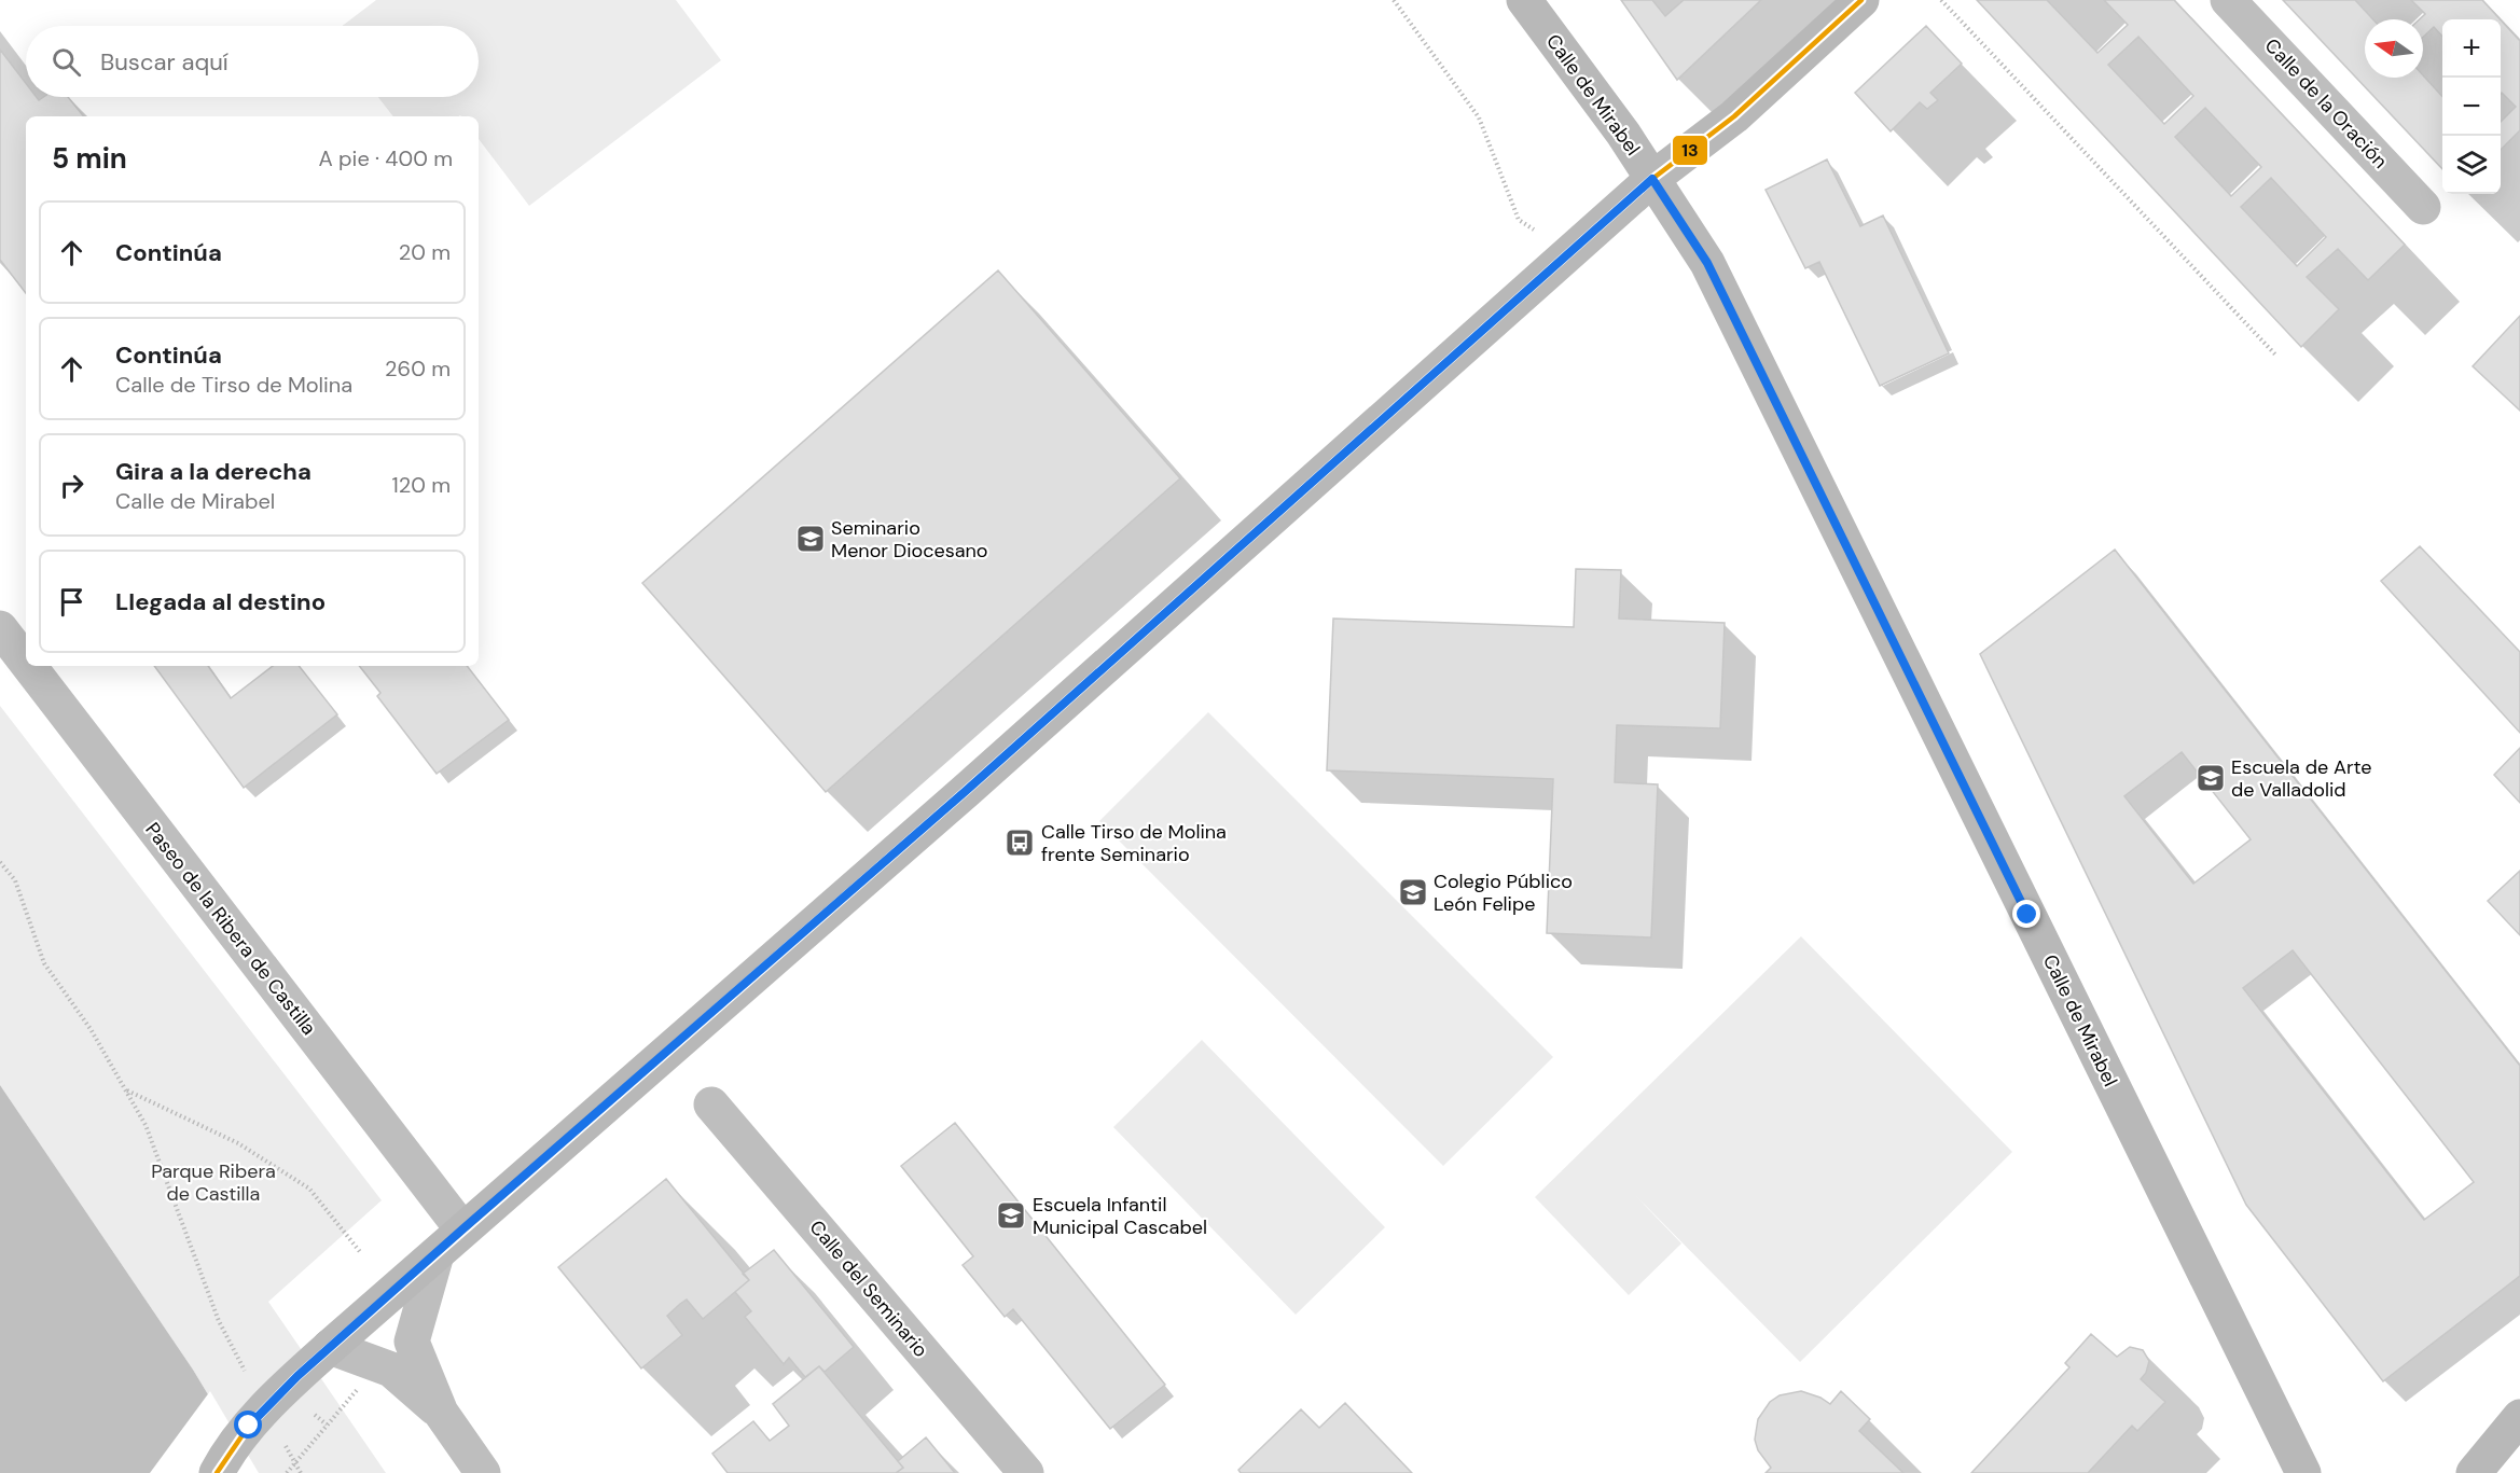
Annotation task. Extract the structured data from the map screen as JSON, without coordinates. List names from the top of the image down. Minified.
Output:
{"streets":{"street":["Calle de Mirabel","Calle de la Oración","Paseo de la Ribera de Castilla","Calle del Seminario"]},"parks":["Parque Ribera de Castilla"],"places":{"school or university":["Seminario Menor Diocesano","Escuela de Arte de Valladolid","Colegio Público León Felipe","Escuela Infantil Municipal Cascabel"],"bus stop":["Calle Tirso de Molina frente Seminario"]},"lines":["transit line 13"],"north":"left","page":{"map_buttons":["+","−"],"search":"Buscar aquí","heading":["5 min","A pie · 400 m"],"list":[["Continúa","20 m"],["Continúa","Calle de Tirso de Molina","260 m"],["Gira a la derecha","Calle de Mirabel","120 m"],"Llegada al destino"]}}
